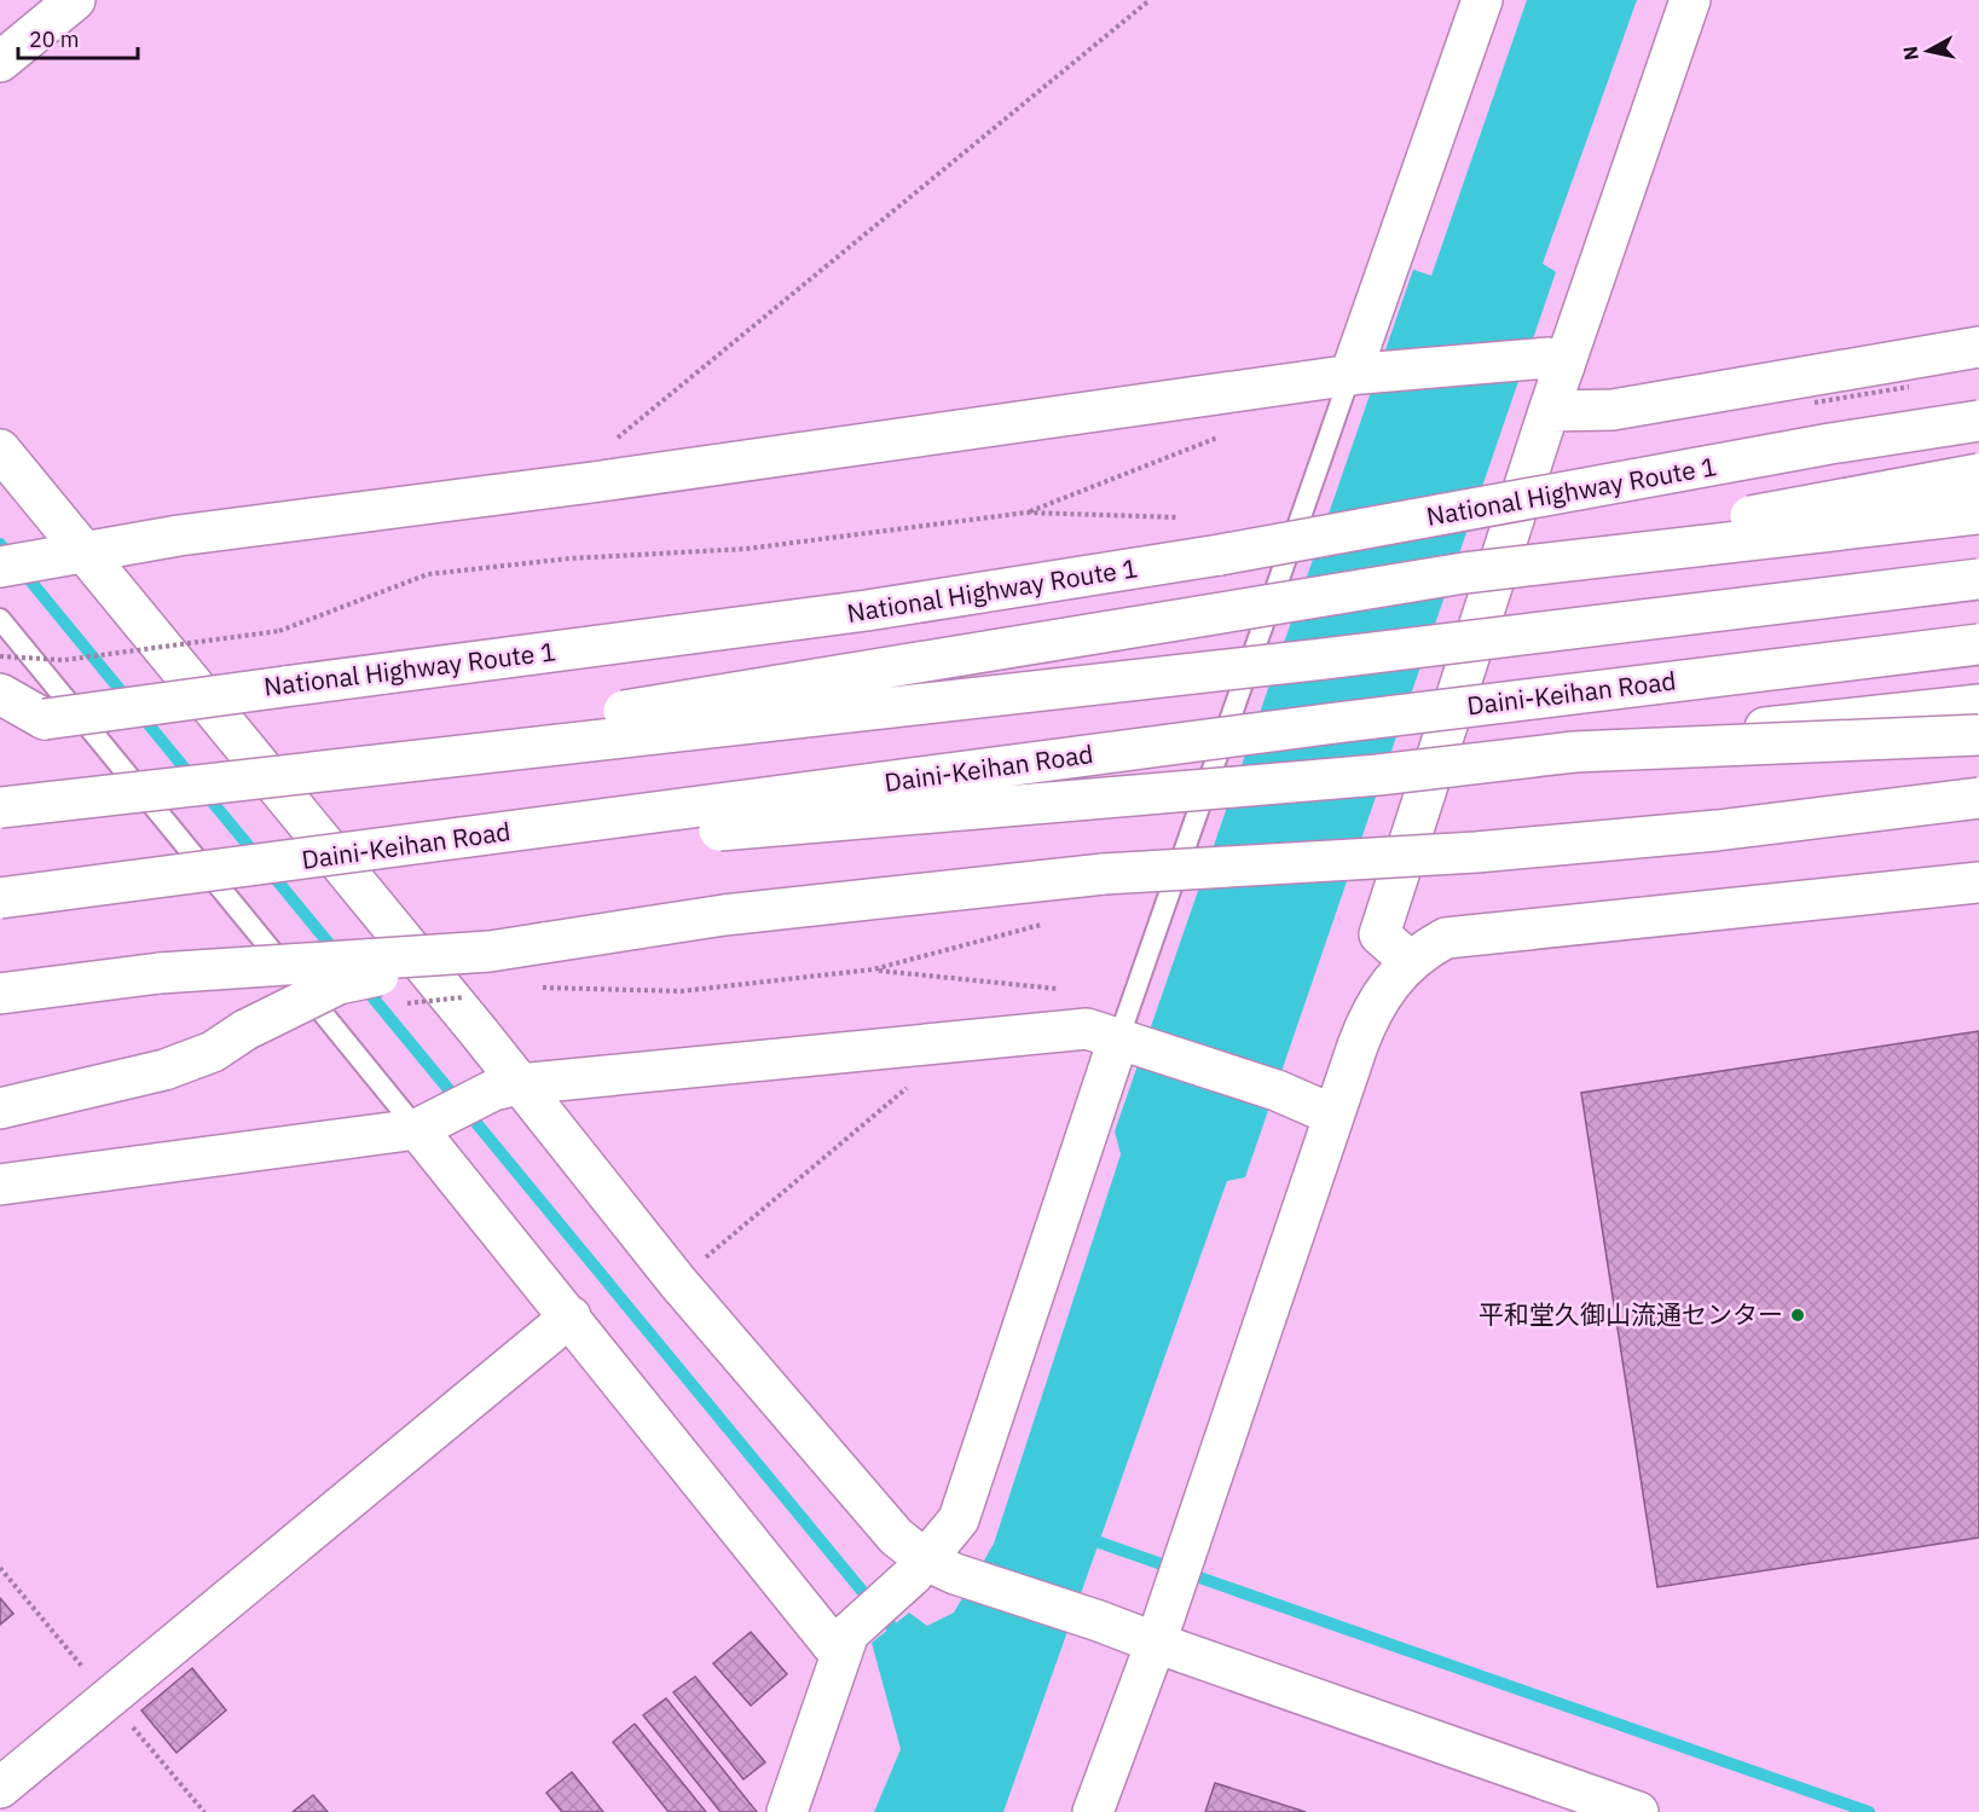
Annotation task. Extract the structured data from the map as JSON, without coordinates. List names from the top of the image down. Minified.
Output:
{"streets":{"main road":["National Highway Route 1","Daini-Keihan Road"]},"places":["平和堂久御山流通センター"],"scale_bar":"20 m","north":"left"}
